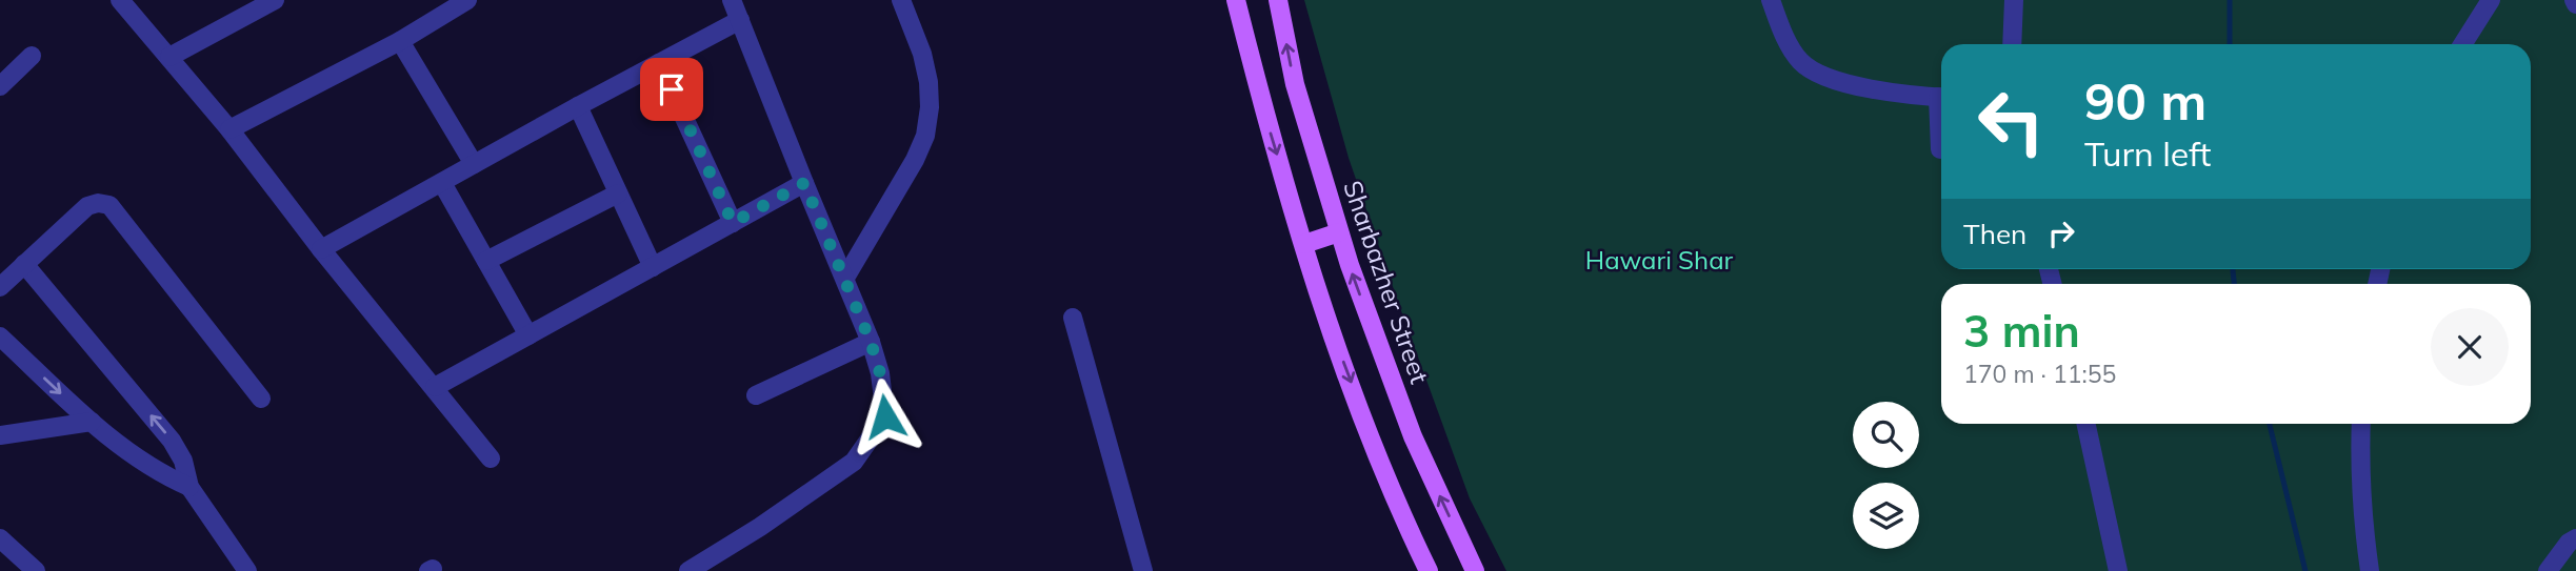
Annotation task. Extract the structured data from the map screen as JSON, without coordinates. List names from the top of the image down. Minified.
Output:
{"streets":{"main road":["Sharbazher Street"]},"parks":["Hawari Shar"],"page":{"turn":["90 m","Turn left"],"then":"Then","heading":["3 min","170 m · 11:55"]}}
